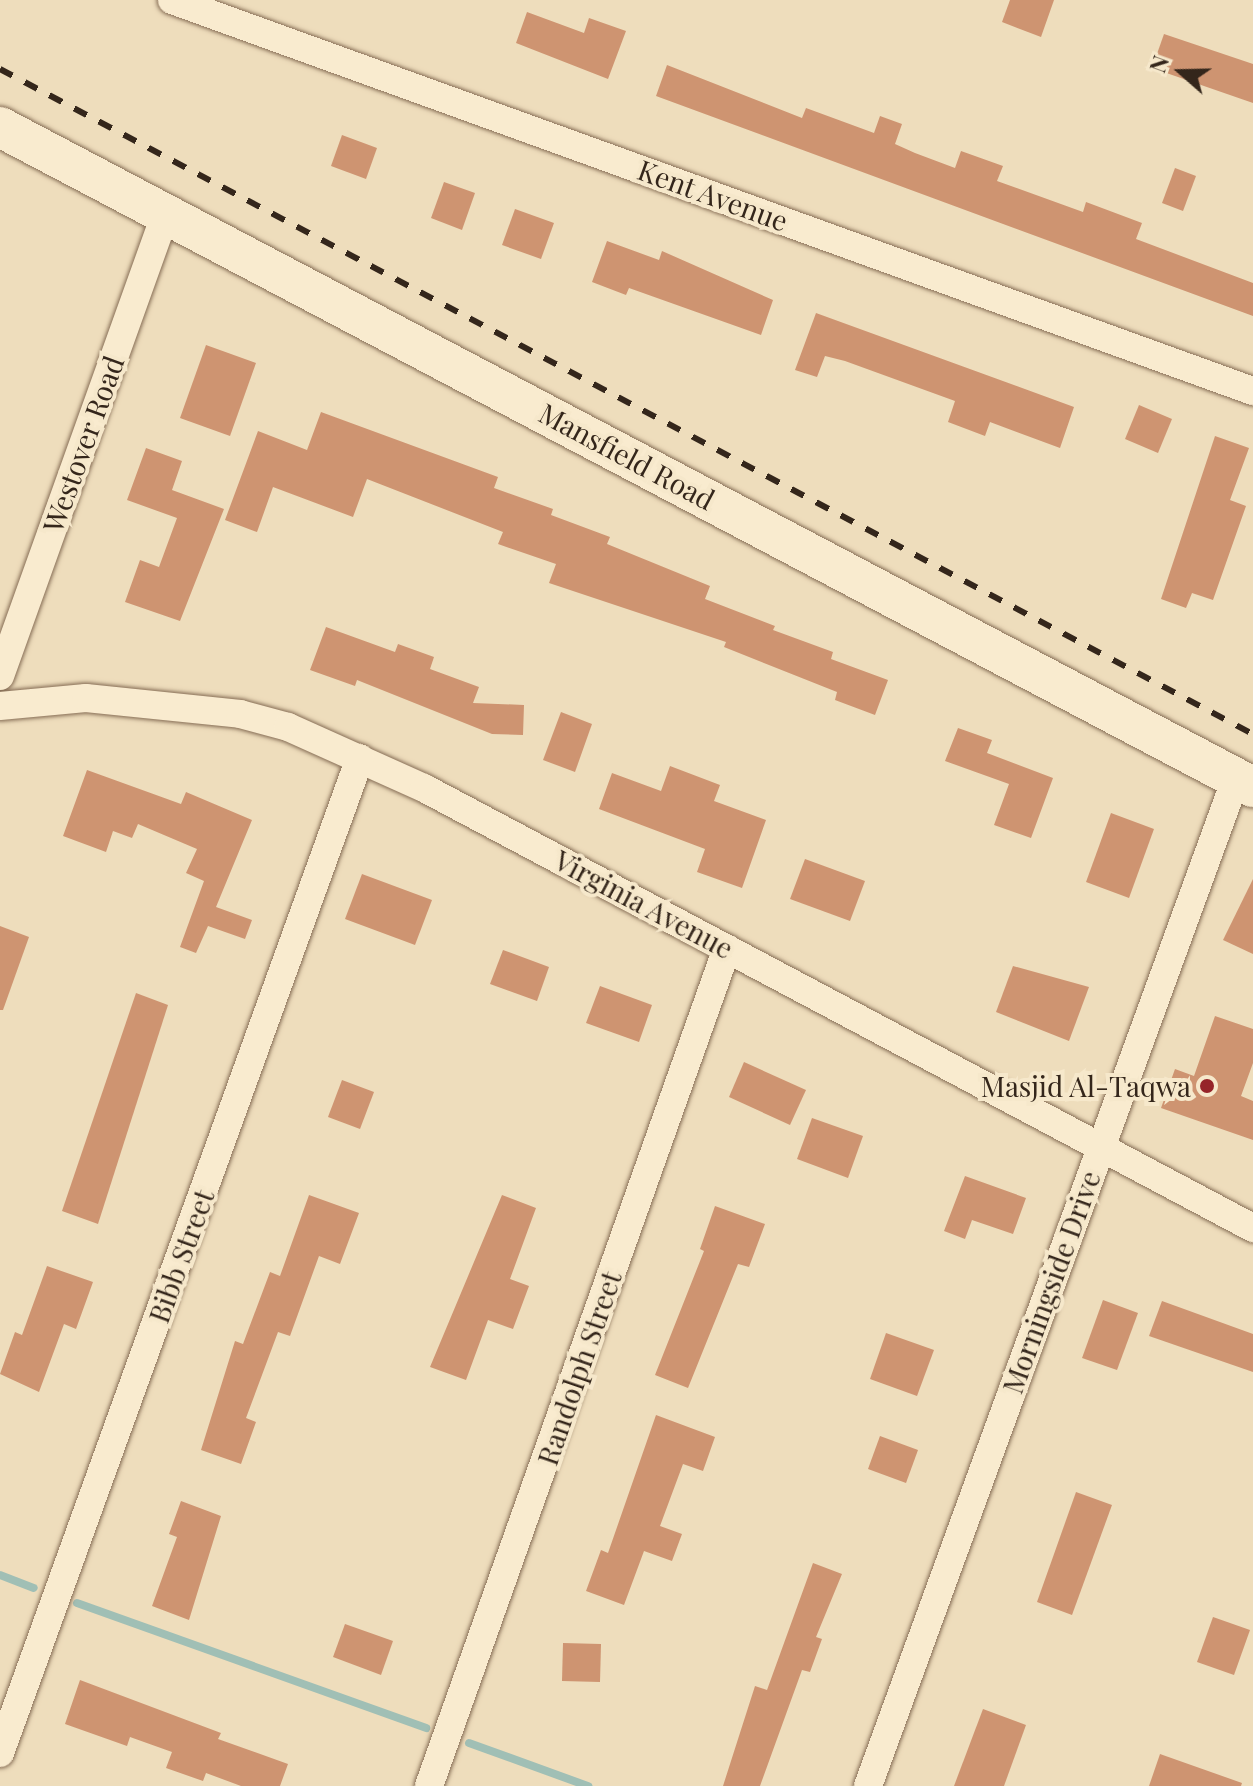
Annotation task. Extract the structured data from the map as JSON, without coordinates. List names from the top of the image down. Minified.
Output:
{"streets":{"main road":["Mansfield Road"],"street":["Kent Avenue","Westover Road","Virginia Avenue","Bibb Street","Morningside Drive","Randolph Street"]},"crossings":[["Westover Road","Mansfield Road"],["Mansfield Road","Morningside Drive"],["Virginia Avenue","Bibb Street"],["Virginia Avenue","Morningside Drive"],["Virginia Avenue","Randolph Street"]],"places":["Masjid Al-Taqwa"],"north":"left"}
